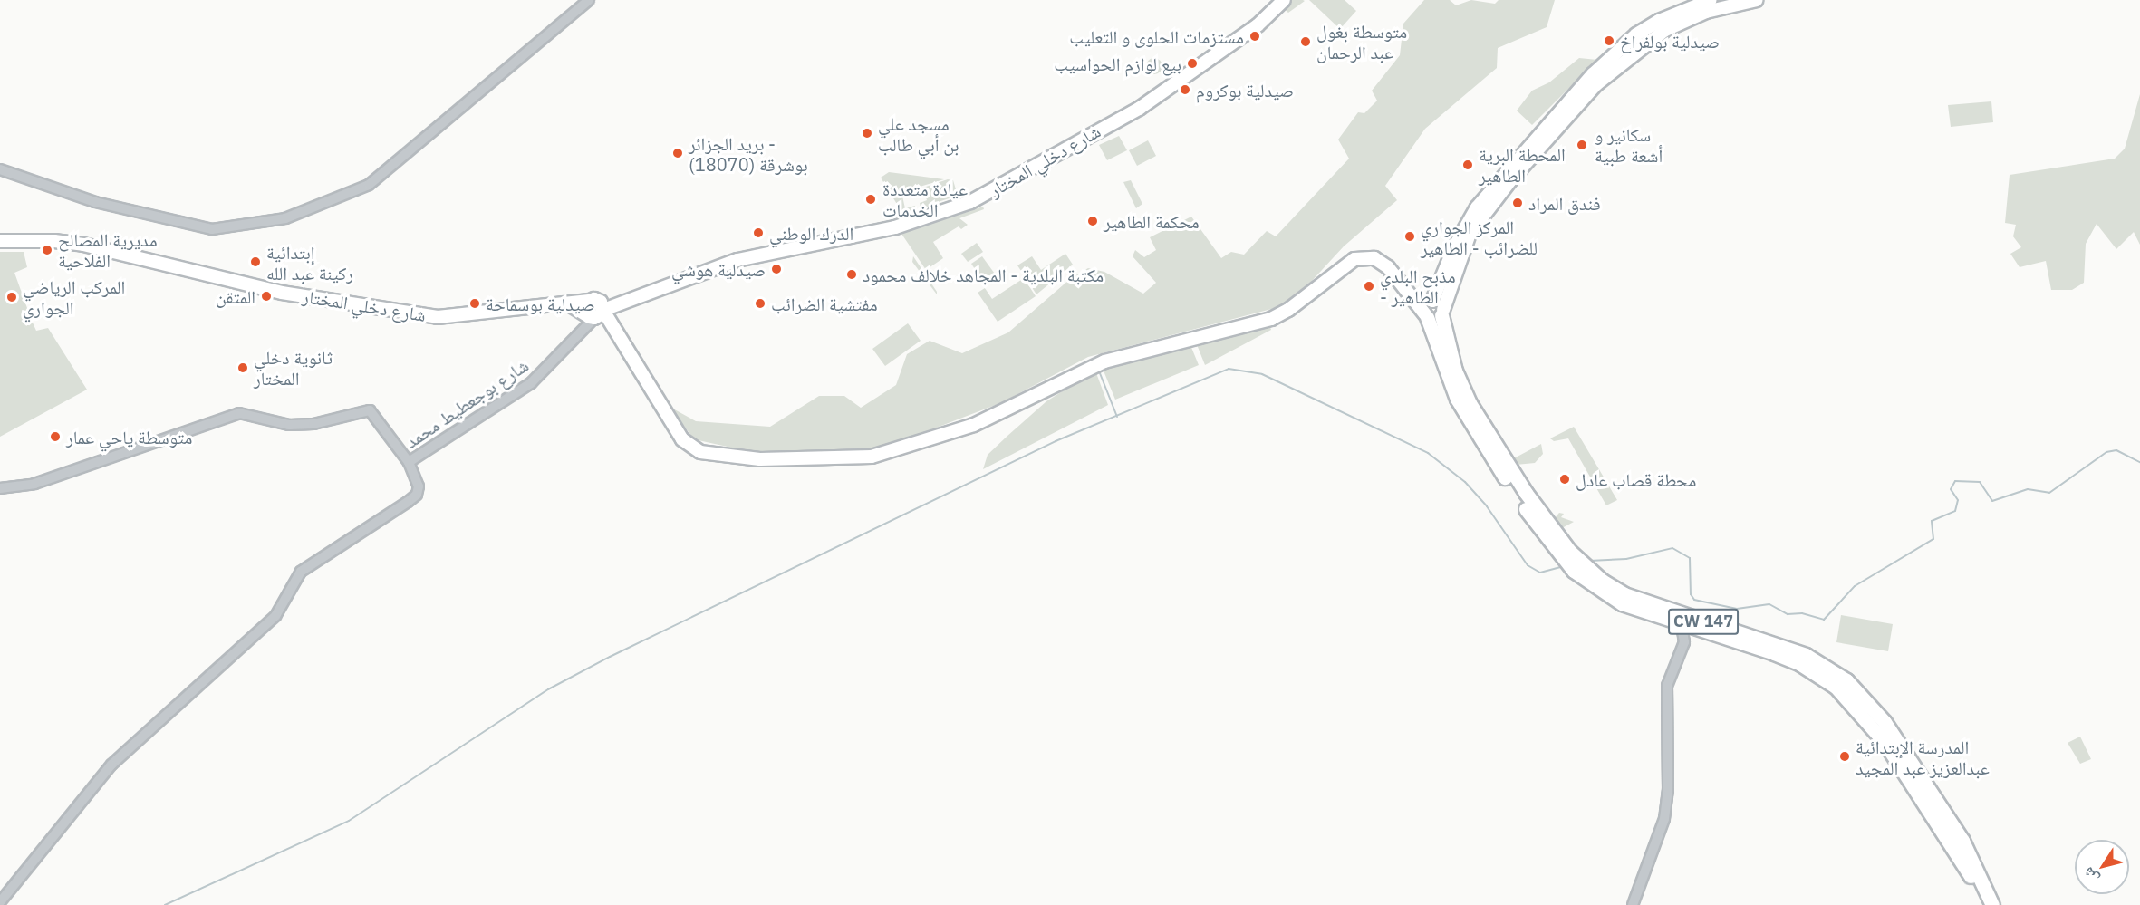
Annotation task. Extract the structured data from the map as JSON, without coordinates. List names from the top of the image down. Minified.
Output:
{"streets":{"highway":["CW 147"],"main road":["شارع دخلي المختار"],"street":["شارع بوجعطيط محمد"]},"crossings":[["شارع دخلي المختار","شارع بوجعطيط محمد"]],"places":["مستزمات الحلوى و التعليب","صيدلية بولفراخ","متوسطة بغول عبد الرحمان","بيع لوازم الحواسيب","صيدلية بوكروم","مسجد علي بن أبي طالب","سكانير و أشعة طبية","بريد الجزائر - بوشرقة (18070)","المحطة البرية الطاهير","عيادة متعددة الخدمات","فندق المراد","محكمة الطاهير","الدرك الوطني","المركز الجواري للضرائب - الطاهير","مديرية المصالح الفلاحية","إبتدائية ركينة عبد الله","صيدلية هوشي","مكتبة البلدية - المجاهد خلالف محمود","مذبح البلدي - الطاهير","المتقن","المركب الرياضي الجواري","صيدلية بوسماحة","مفتشية الضرائب","ثانوية دخلي المختار","متوسطة ياحي عمار","محطة قصاب عادل","المدرسة الإبتدائية عبدالعزيز عبد المجيد"],"north":"bottom left"}
